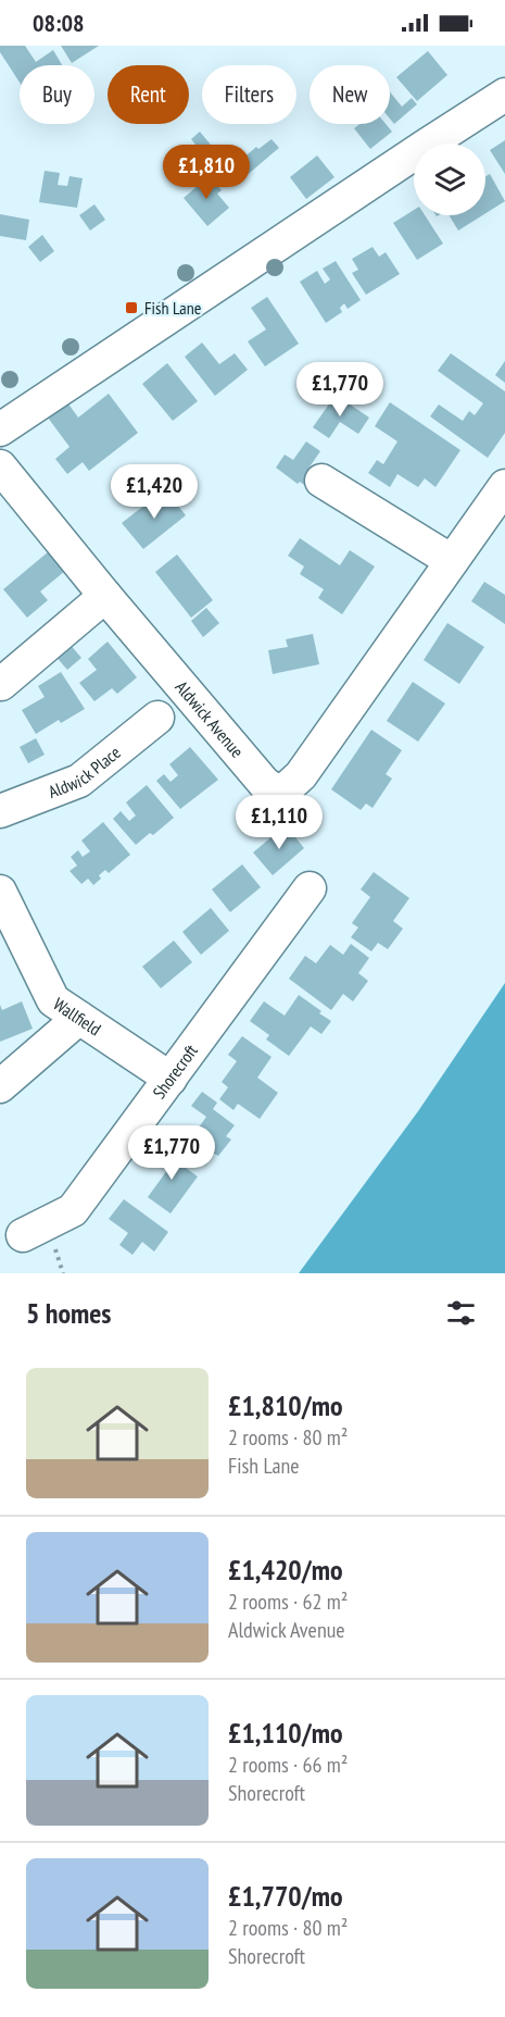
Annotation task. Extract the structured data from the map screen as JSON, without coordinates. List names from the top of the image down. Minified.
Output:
{"streets":{"street":["Aldwick Avenue","Aldwick Place","Wallfield","Shorecroft"]},"crossings":[["Wallfield","Shorecroft"]],"places":{"transit":["Fish Lane"]},"page":{"status":"08:08","chip":["Buy","Rent","Filters","New"],"price":["£1,810","£1,770","£1,420","£1,110","£1,770"],"heading":"5 homes","list":[{"name":"£1,810/mo","note":"2 rooms · 80 m² · Fish Lane"},{"name":"£1,420/mo","note":"2 rooms · 62 m² · Aldwick Avenue"},{"name":"£1,110/mo","note":"2 rooms · 66 m² · Shorecroft"},{"name":"£1,770/mo","note":"2 rooms · 80 m² · Shorecroft"}]}}
